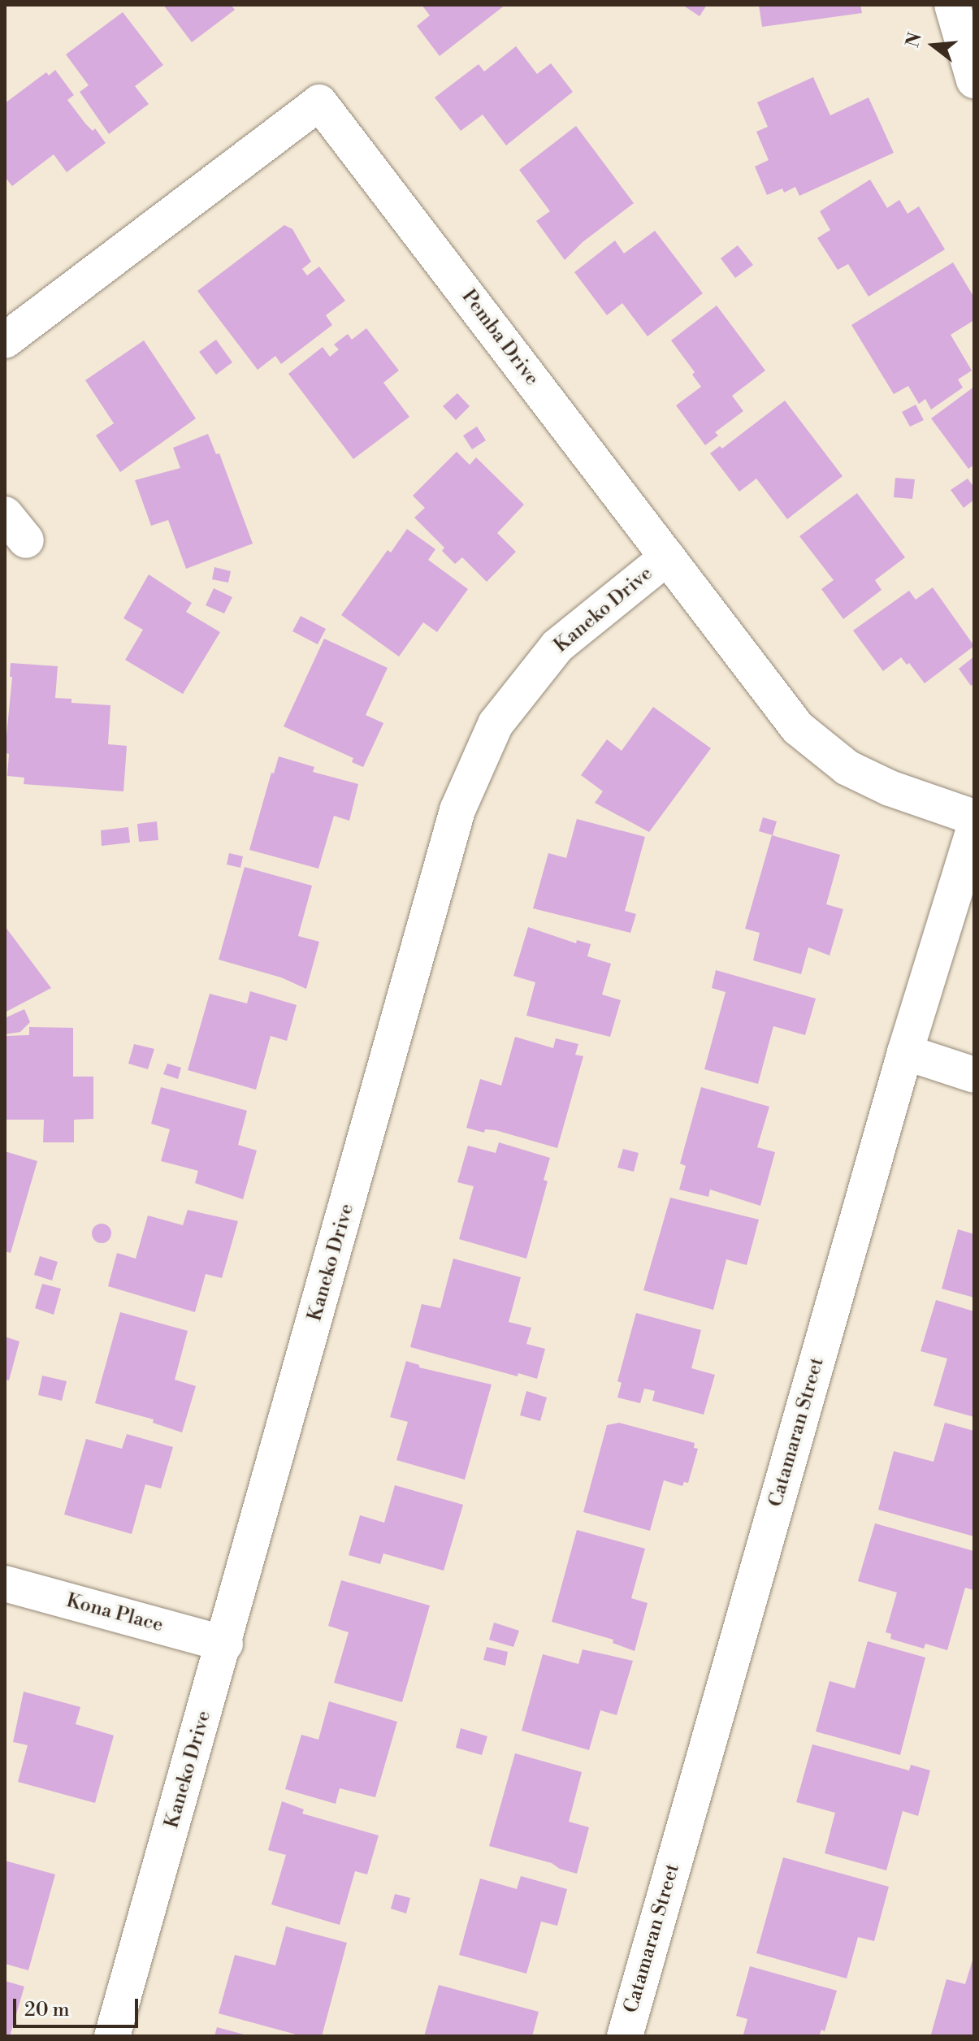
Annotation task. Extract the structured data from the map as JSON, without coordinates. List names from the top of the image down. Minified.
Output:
{"streets":{"street":["Pemba Drive","Kaneko Drive","Catamaran Street","Kona Place"]},"crossings":[["Pemba Drive","Kaneko Drive"],["Kaneko Drive","Kona Place"]],"scale_bar":"20 m","north":"left"}
